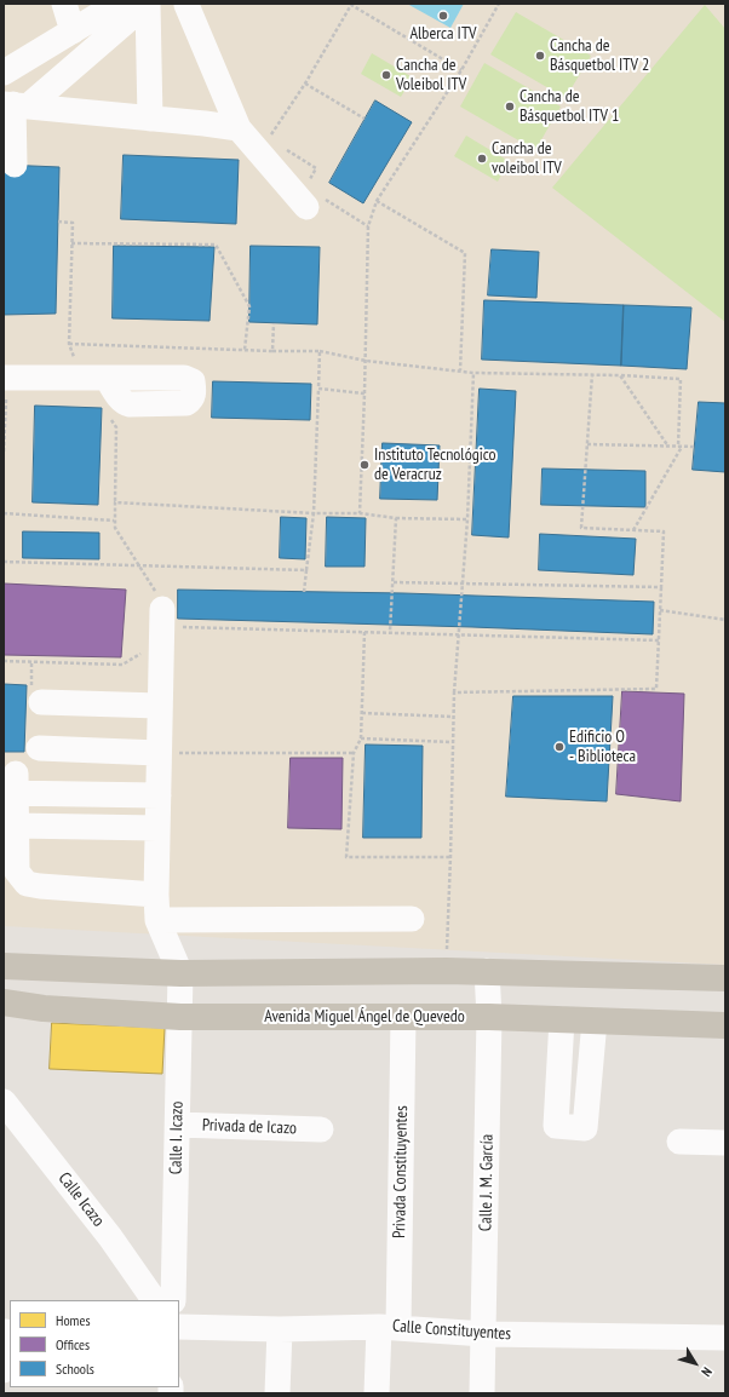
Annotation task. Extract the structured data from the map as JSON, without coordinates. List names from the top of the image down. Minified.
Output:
{"streets":{"main road":["Avenida Miguel Ángel de Quevedo"],"street":["Privada de Icazo","Calle I. Icazo","Privada Constituyentes","Calle J. M. García","Calle Icazo","Calle Constituyentes"]},"crossings":[["Avenida Miguel Ángel de Quevedo","Calle I. Icazo"],["Avenida Miguel Ángel de Quevedo","Privada Constituyentes"],["Avenida Miguel Ángel de Quevedo","Calle J. M. García"],["Privada de Icazo","Calle I. Icazo"],["Privada Constituyentes","Calle Constituyentes"],["Calle J. M. García","Calle Constituyentes"]],"places":["Alberca ITV","Cancha de Básquetbol ITV 2","Cancha de Voleibol ITV","Cancha de Básquetbol ITV 1","Cancha de voleibol ITV","Instituto Tecnológico de Veracruz","Edificio O - Biblioteca"],"legend":["Homes","Offices","Schools"],"north":"bottom right"}
